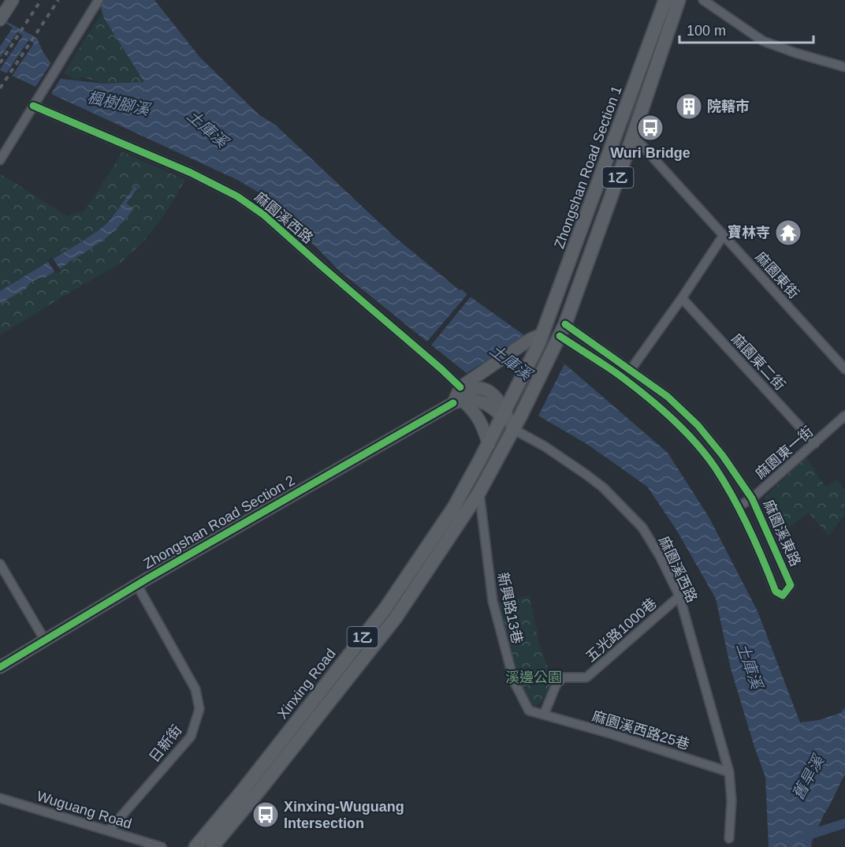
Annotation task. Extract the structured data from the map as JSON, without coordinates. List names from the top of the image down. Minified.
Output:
{"streets":{"main road":["Zhongshan Road Section 1","1乙","Xinxing Road"],"street":["麻園溪西路","麻園東街","麻園東二街","麻園東一街","Zhongshan Road Section 2","麻園溪東路","新興路13巷","五光路1000巷","麻園溪西路25巷","日新街","Wuguang Road"]},"crossings":[["Zhongshan Road Section 1","1乙"],["1乙","麻園溪西路"],["1乙","麻園東街"],["1乙","Zhongshan Road Section 2"],["1乙","麻園溪東路"],["1乙","Xinxing Road"],["麻園溪西路","Zhongshan Road Section 2"],["麻園溪西路","五光路1000巷"],["麻園溪西路","Xinxing Road"],["麻園溪西路","麻園溪西路25巷"],["麻園東二街","麻園東一街"],["麻園東一街","麻園溪東路"],["Zhongshan Road Section 2","Xinxing Road"],["Zhongshan Road Section 2","日新街"],["新興路13巷","五光路1000巷"],["新興路13巷","Xinxing Road"],["新興路13巷","麻園溪西路25巷"],["五光路1000巷","麻園溪西路25巷"],["日新街","Wuguang Road"]],"water":["楓樹腳溪","土庫溪","舊旱溪"],"parks":["溪邊公園"],"places":{"building":["院轄市"],"bus stop":["Wuri Bridge","Xinxing-Wuguang Intersection"],"temple":["寶林寺"]},"scale_bar":"100 m"}
